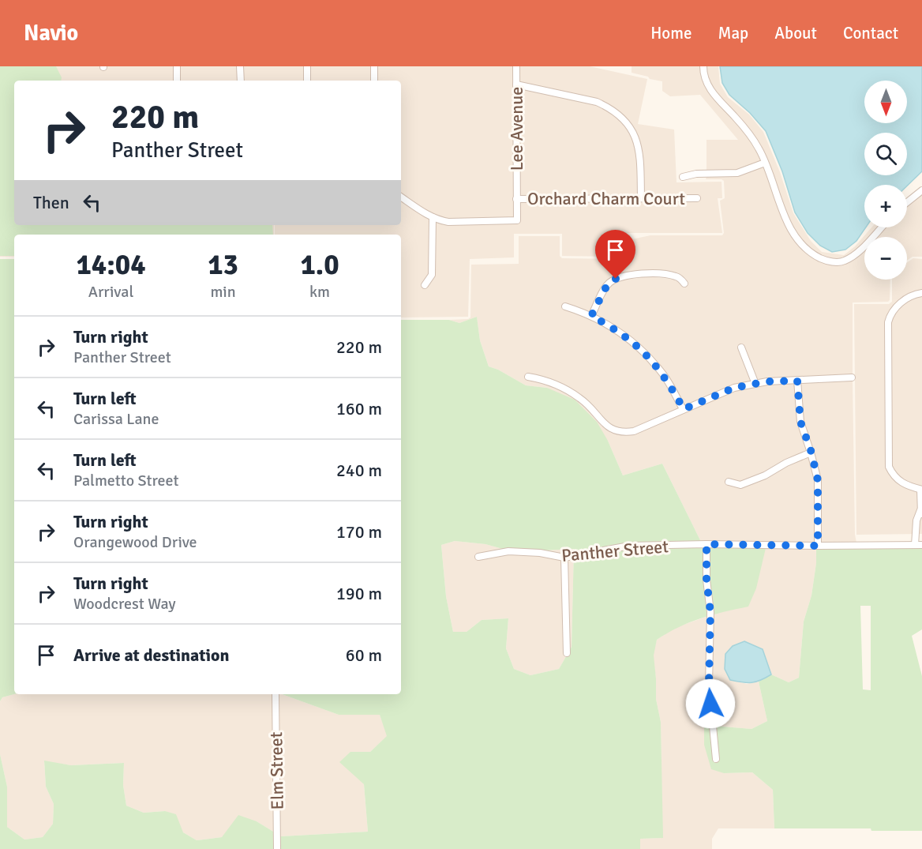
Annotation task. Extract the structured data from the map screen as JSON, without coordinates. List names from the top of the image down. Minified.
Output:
{"streets":{"street":["Lee Avenue","Orchard Charm Court","Panther Street","Elm Street"]},"crossings":[["Lee Avenue","Orchard Charm Court"]],"north":"bottom","page":{"header":"Navio","nav":["Home","Map","About","Contact"],"map_buttons":["+","−"],"turn":["220 m","Panther Street"],"then":"Then","eta":["14:04","Arrival","13","min","1.0","km"],"list":[{"name":"Turn right","note":"Panther Street","value":"220 m"},{"name":"Turn left","note":"Carissa Lane","value":"160 m"},{"name":"Turn left","note":"Palmetto Street","value":"240 m"},{"name":"Turn right","note":"Orangewood Drive","value":"170 m"},{"name":"Turn right","note":"Woodcrest Way","value":"190 m"},{"name":"Arrive at destination","value":"60 m"}]}}
